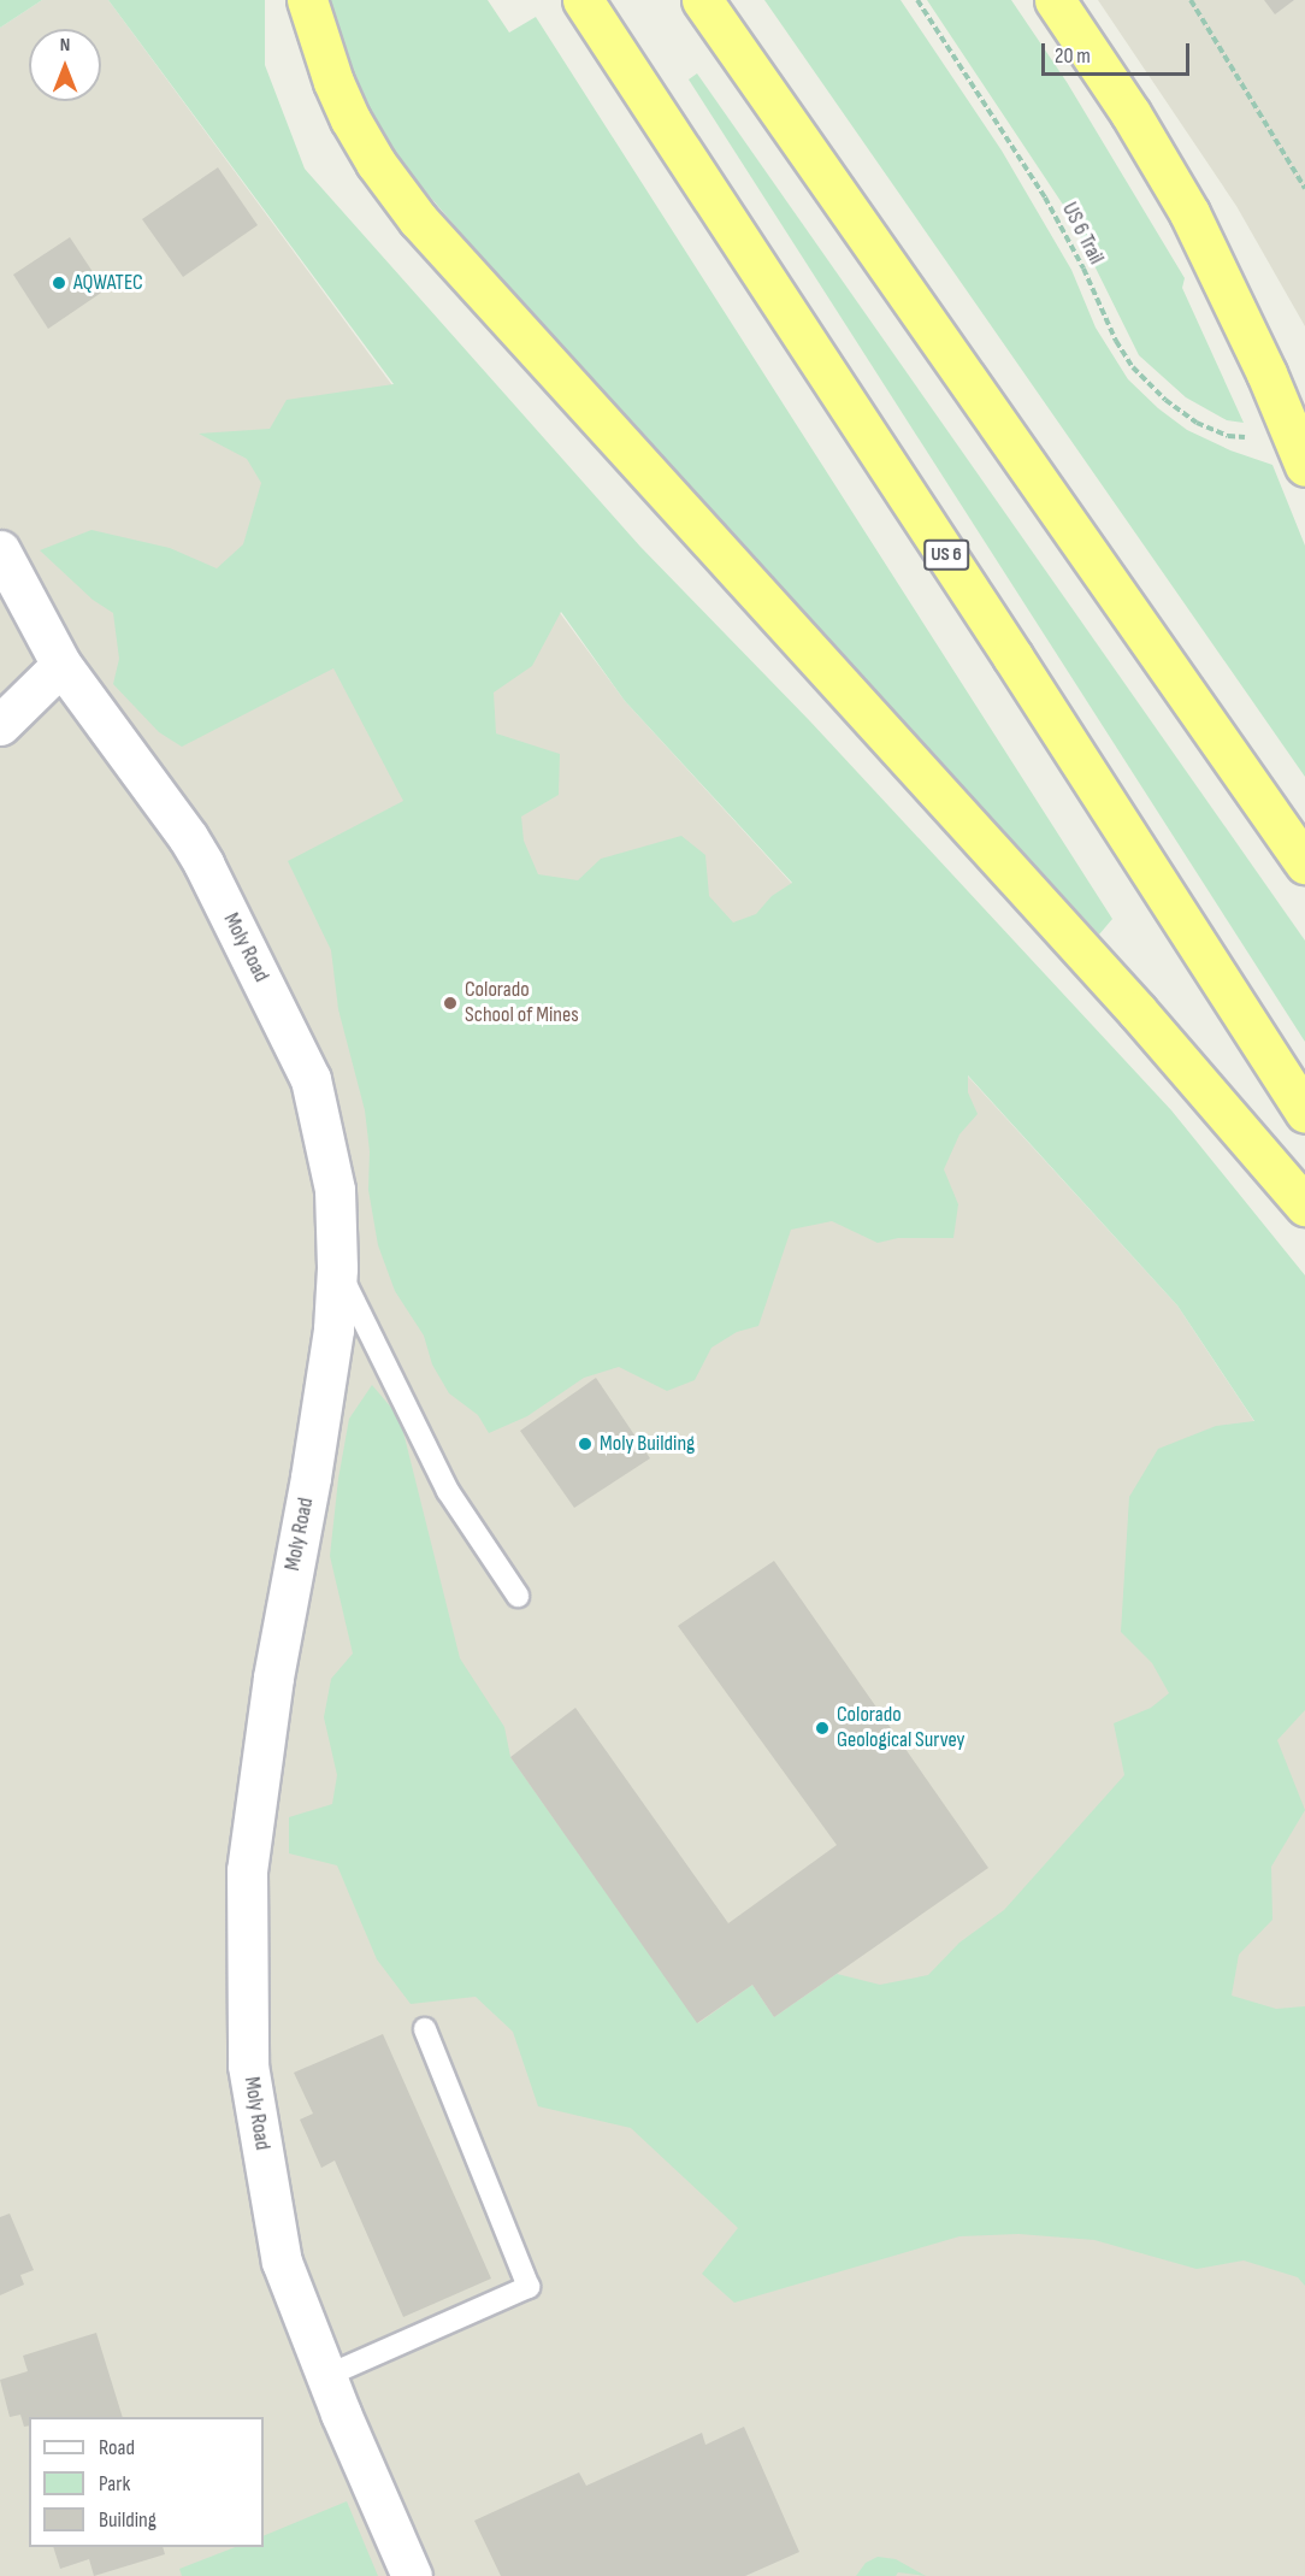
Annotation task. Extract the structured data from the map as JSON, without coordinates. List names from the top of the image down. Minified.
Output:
{"streets":{"highway":["US 6"],"street":["Moly Road"],"path":["US 6 Trail"]},"places":["AQWATEC","Colorado School of Mines","Moly Building","Colorado Geological Survey"],"legend":["Road","Park","Building"],"scale_bar":"20 m","north":"top"}
